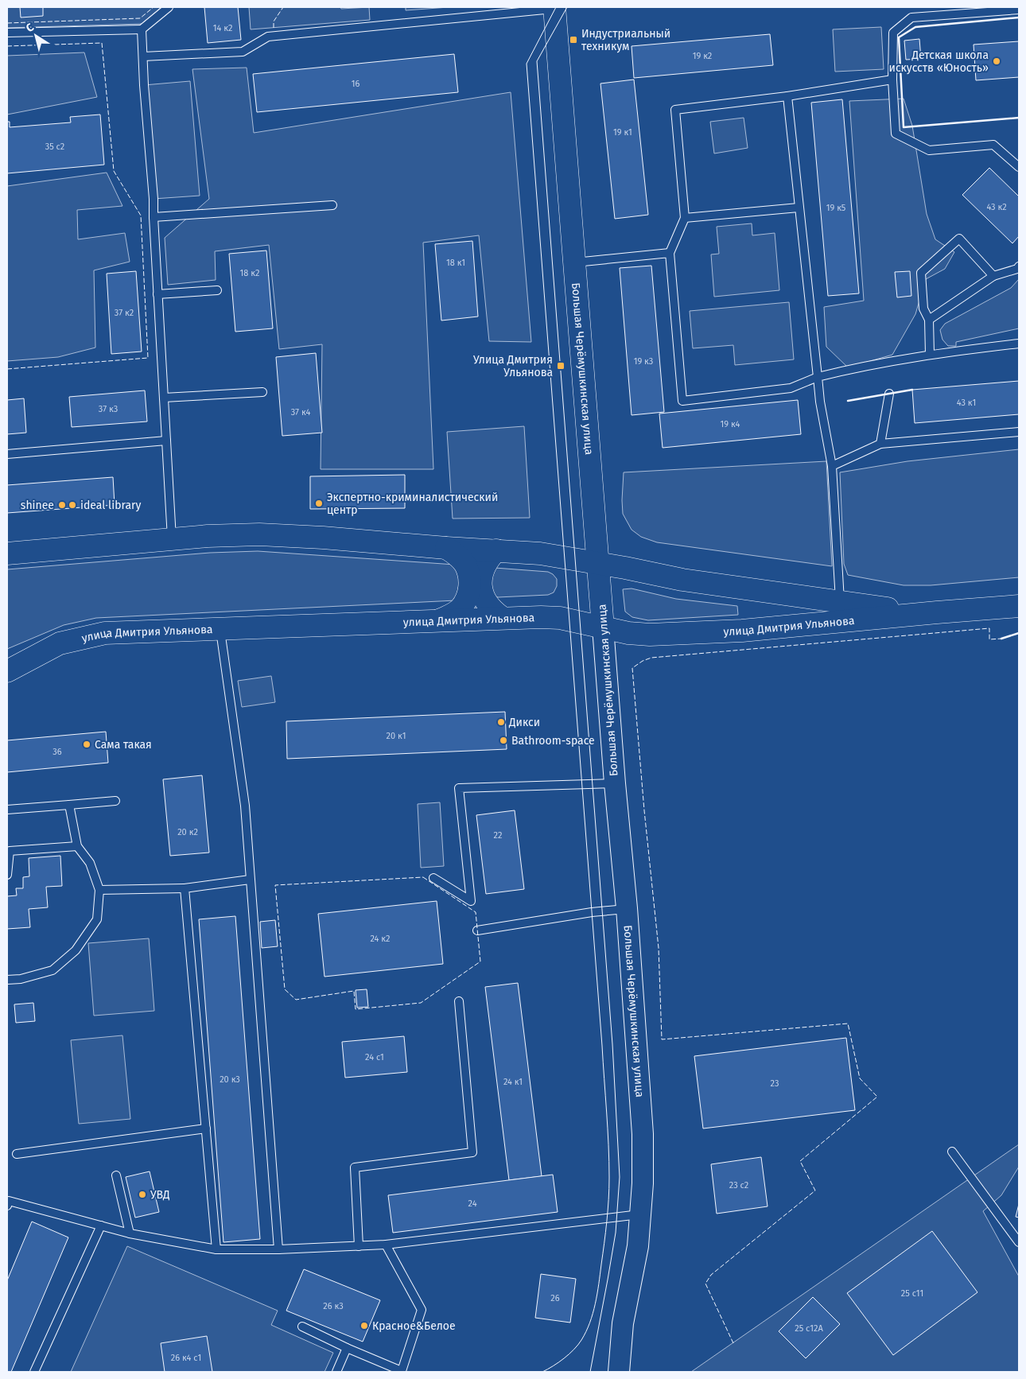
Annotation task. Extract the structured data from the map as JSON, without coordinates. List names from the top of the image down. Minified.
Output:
{"streets":{"main road":["Большая Черёмушкинская улица","улица Дмитрия Ульянова"]},"crossings":[["Большая Черёмушкинская улица","улица Дмитрия Ульянова"]],"places":{"transit":["Индустриальный техникум","Улица Дмитрия Ульянова"],"other":["Детская школа искусств «Юность»","Экспертно-криминалистический центр","shinee","ideal library","Дикси","Bathroom-space","Сама такая","УВД","Красное&Белое"]},"house_numbers":["14 к2","19 к2","16","19 к1","35 с2","43 к2","19 к5","18 к1","18 к2","37 к2","19 к3","43 к1","37 к3","37 к4","19 к4","20 к1","36","20 к2","22","24 к2","24 с1","20 к3","24 к1","23","23 c2","24","25 c11","26","26 к3","25 c12A","26 к4 с1"],"north":"top left"}
